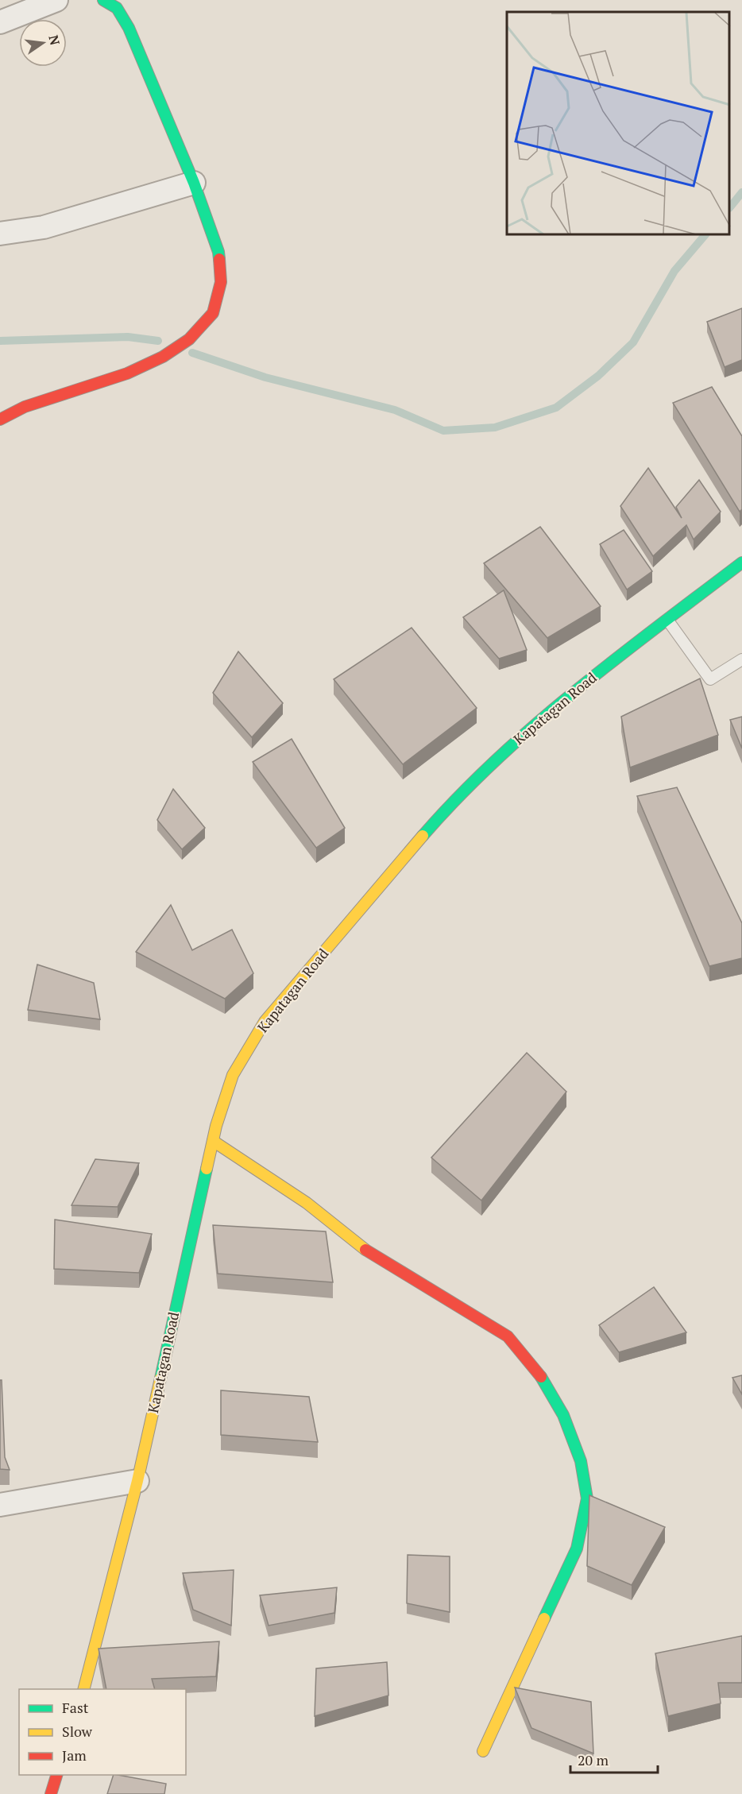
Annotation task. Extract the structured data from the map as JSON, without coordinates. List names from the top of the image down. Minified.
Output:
{"streets":{"street":["Kapatagan Road"]},"legend":["Fast","Slow","Jam"],"scale_bar":"20 m","north":"right"}
